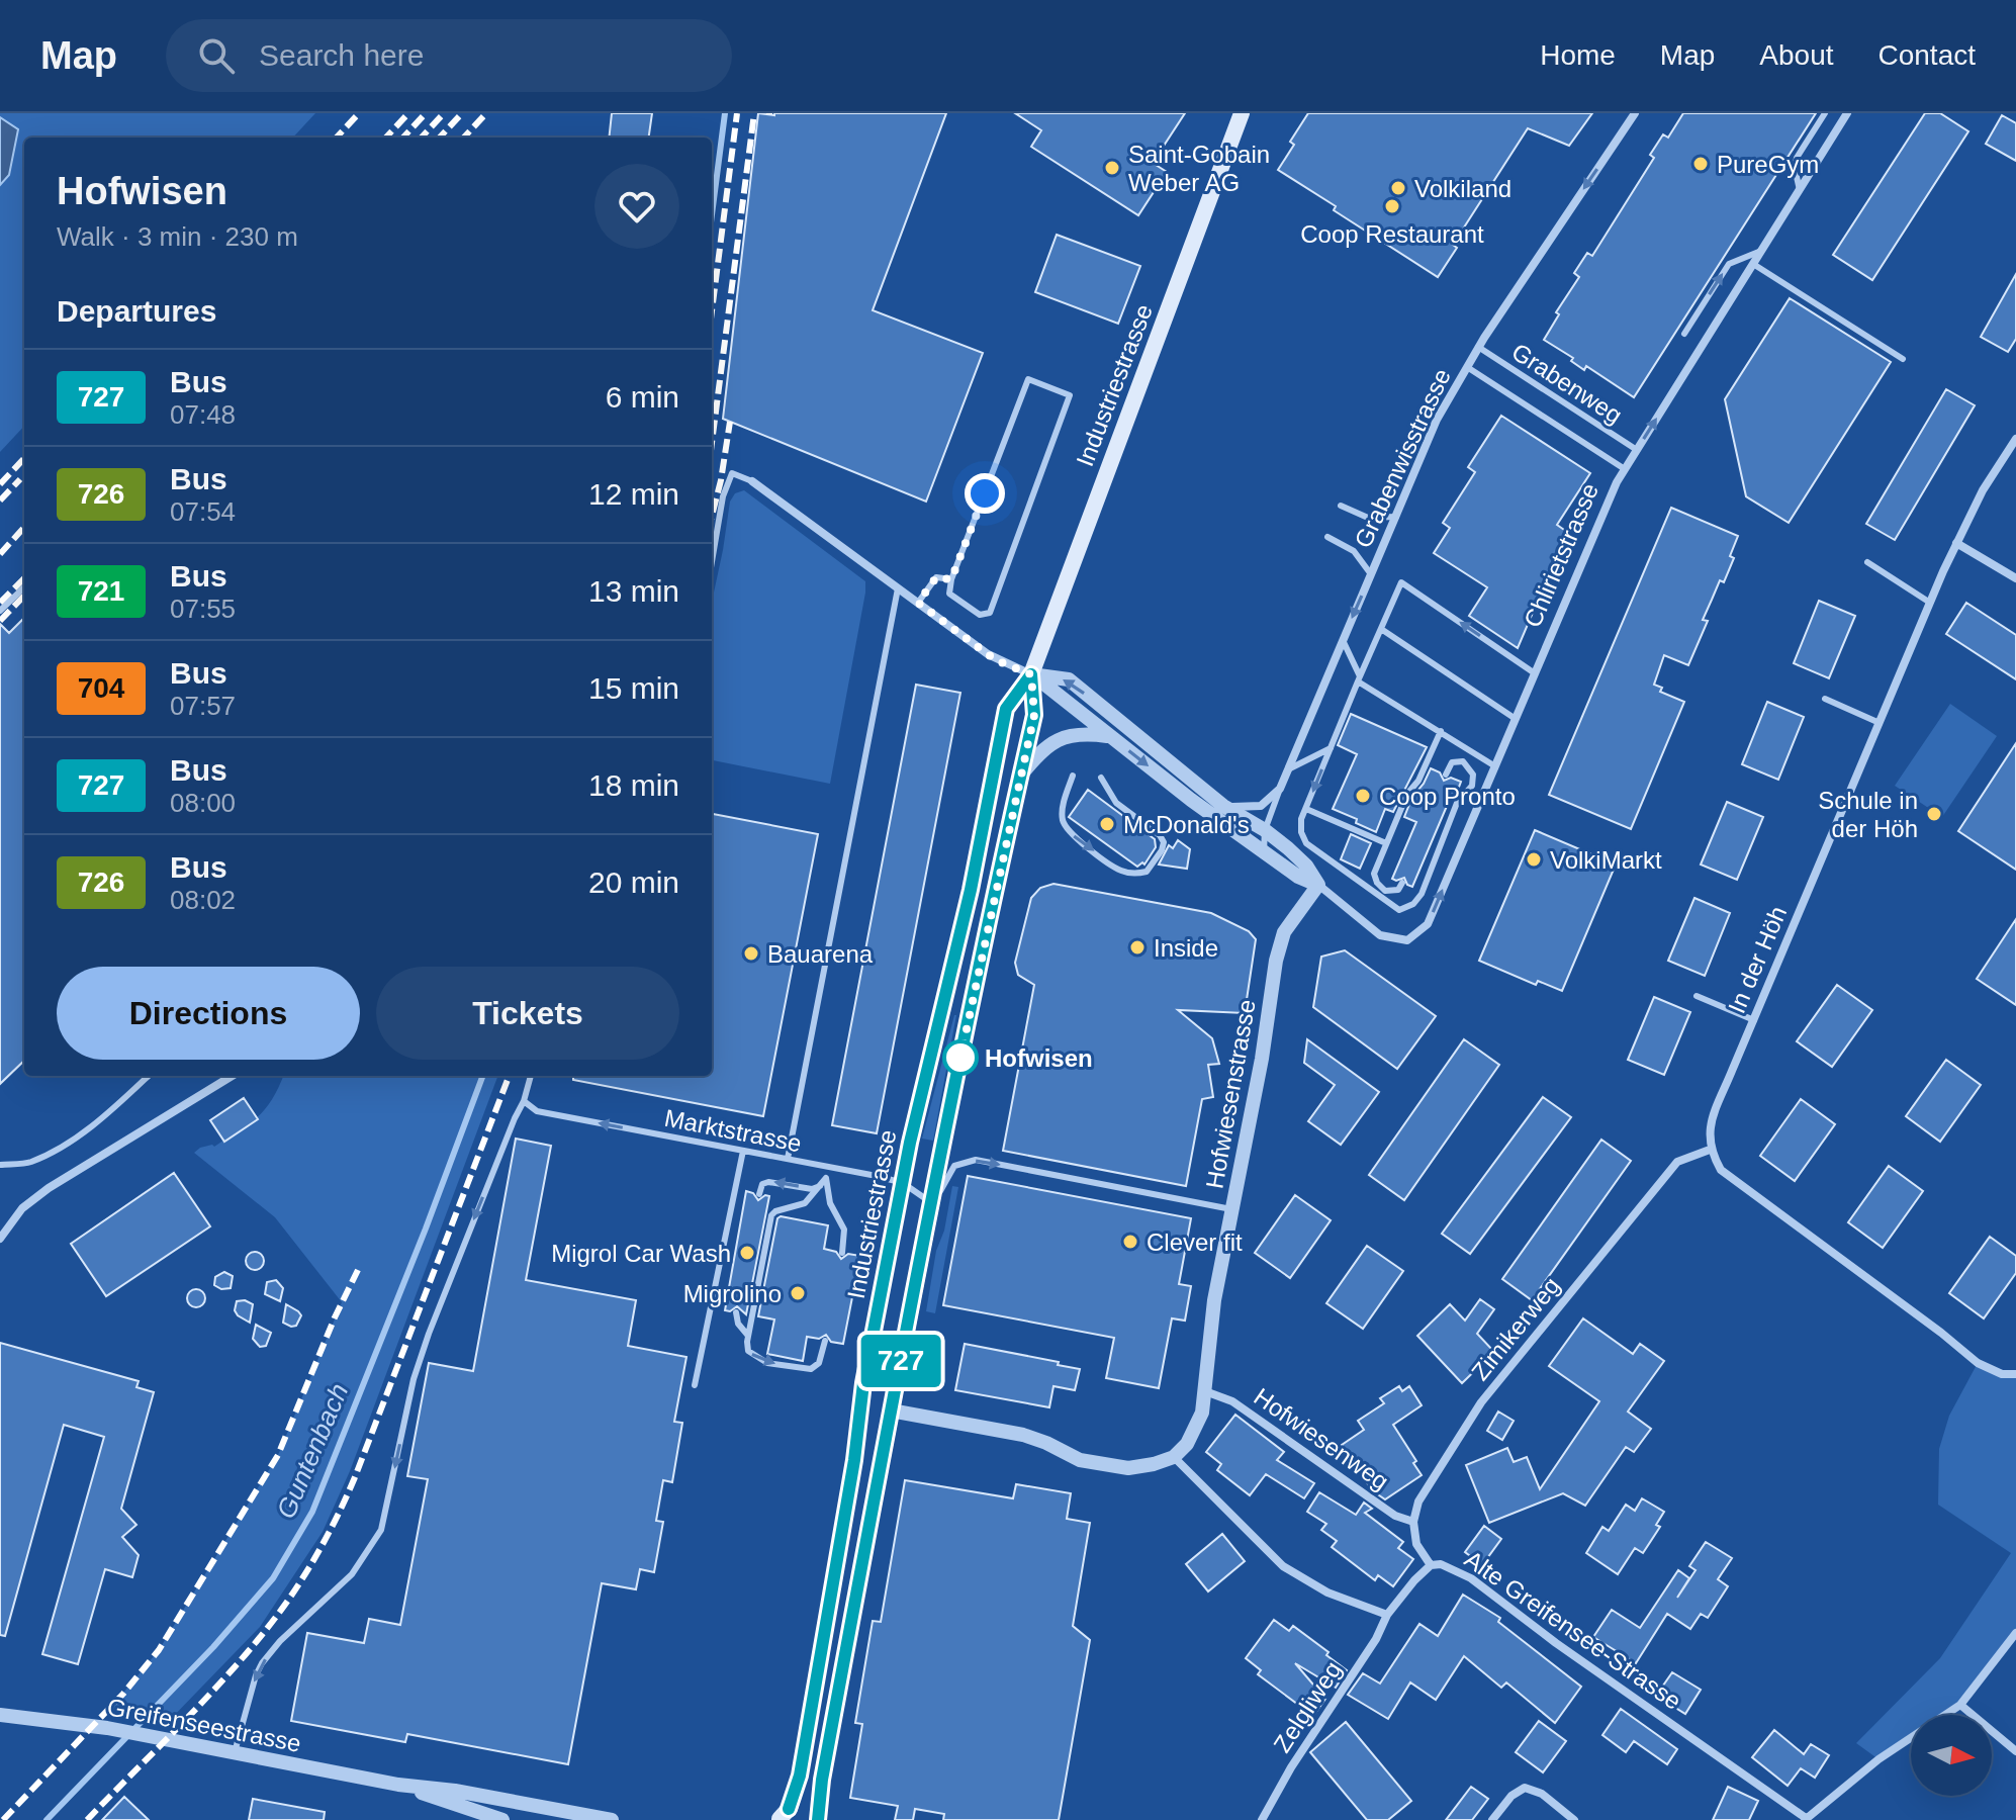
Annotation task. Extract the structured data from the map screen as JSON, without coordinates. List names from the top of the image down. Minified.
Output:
{"streets":{"main road":["Industriestrasse"],"street":["Grabenwisstrasse","Chlirietstrasse","In der Höh","Hofwiesenstrasse","Zimikerweg","Hofwiesenweg","Alte Greifensee-Strasse","Zelgliweg","Greifenseestrasse"],"lane":["Grabenweg","Marktstrasse"]},"crossings":[["Grabenweg","Grabenwisstrasse"],["Grabenweg","Chlirietstrasse"],["Industriestrasse","Chlirietstrasse"],["Industriestrasse","Marktstrasse"],["Chlirietstrasse","Hofwiesenstrasse"],["In der Höh","Zimikerweg"],["Hofwiesenstrasse","Hofwiesenweg"],["Zimikerweg","Hofwiesenweg"],["Alte Greifensee-Strasse","Zelgliweg"]],"one_way":["Grabenwisstrasse","Marktstrasse"],"water":["Guntenbach"],"places":["PureGym","Saint-Gobain Weber AG","Volkiland","Coop Restaurant","Coop Pronto","Schule in der Höh","McDonald's","VolkiMarkt","Inside","Bauarena","Hofwisen","Clever fit","Migrol Car Wash","Migrolino"],"lines":["bus line 727"],"north":"right","page":{"header":"Map","search":"Search here","nav":["Home","Map","About","Contact"],"on_map":"727","heading":[["Hofwisen","Walk · 3 min · 230 m"],"Departures"],"list":[{"mark":"727","name":"Bus","note":"07:48","value":"6 min"},{"mark":"726","name":"Bus","note":"07:54","value":"12 min"},{"mark":"721","name":"Bus","note":"07:55","value":"13 min"},{"mark":"704","name":"Bus","note":"07:57","value":"15 min"},{"mark":"727","name":"Bus","note":"08:00","value":"18 min"},{"mark":"726","name":"Bus","note":"08:02","value":"20 min"}],"buttons":["Directions","Tickets"]}}
